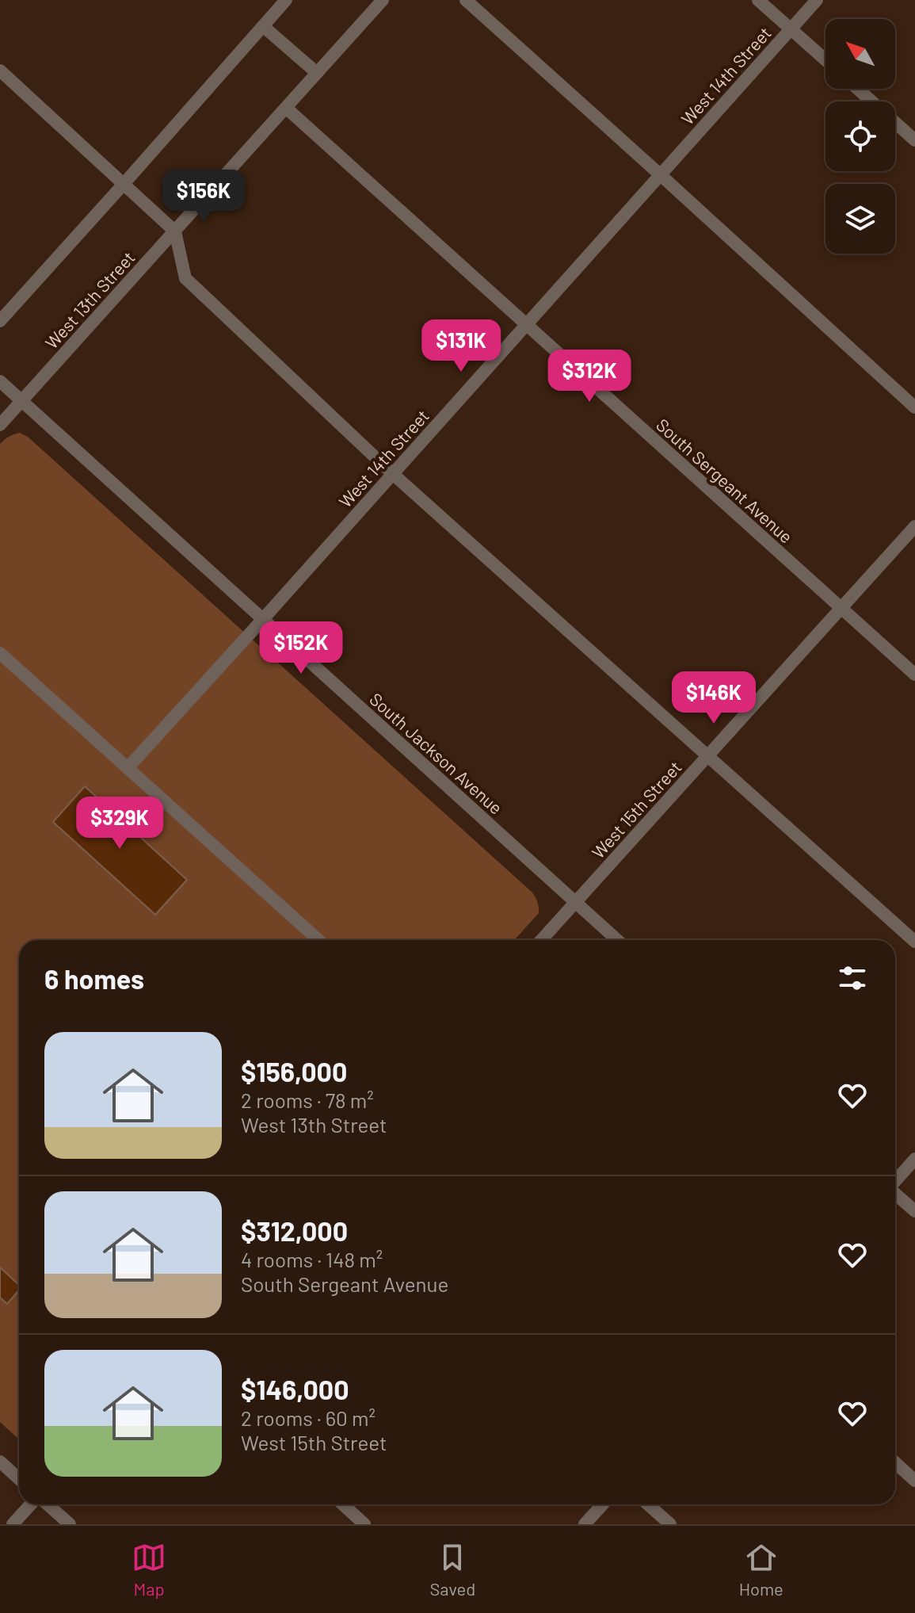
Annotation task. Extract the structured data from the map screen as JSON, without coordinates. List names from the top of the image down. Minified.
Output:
{"streets":{"street":["West 14th Street","West 13th Street","South Sergeant Avenue","South Jackson Avenue","West 15th Street"]},"crossings":[["West 14th Street","South Sergeant Avenue"],["West 14th Street","South Jackson Avenue"],["West 13th Street","South Sergeant Avenue"],["West 13th Street","South Jackson Avenue"],["South Sergeant Avenue","West 15th Street"],["South Jackson Avenue","West 15th Street"]],"north":"top left","page":{"price":["$156K","$131K","$312K","$152K","$146K","$329K"],"heading":"6 homes","list":[{"name":"$156,000","note":"2 rooms · 78 m² · West 13th Street"},{"name":"$312,000","note":"4 rooms · 148 m² · South Sergeant Avenue"},{"name":"$146,000","note":"2 rooms · 60 m² · West 15th Street"}],"tabs":["Map","Saved","Home"]}}
